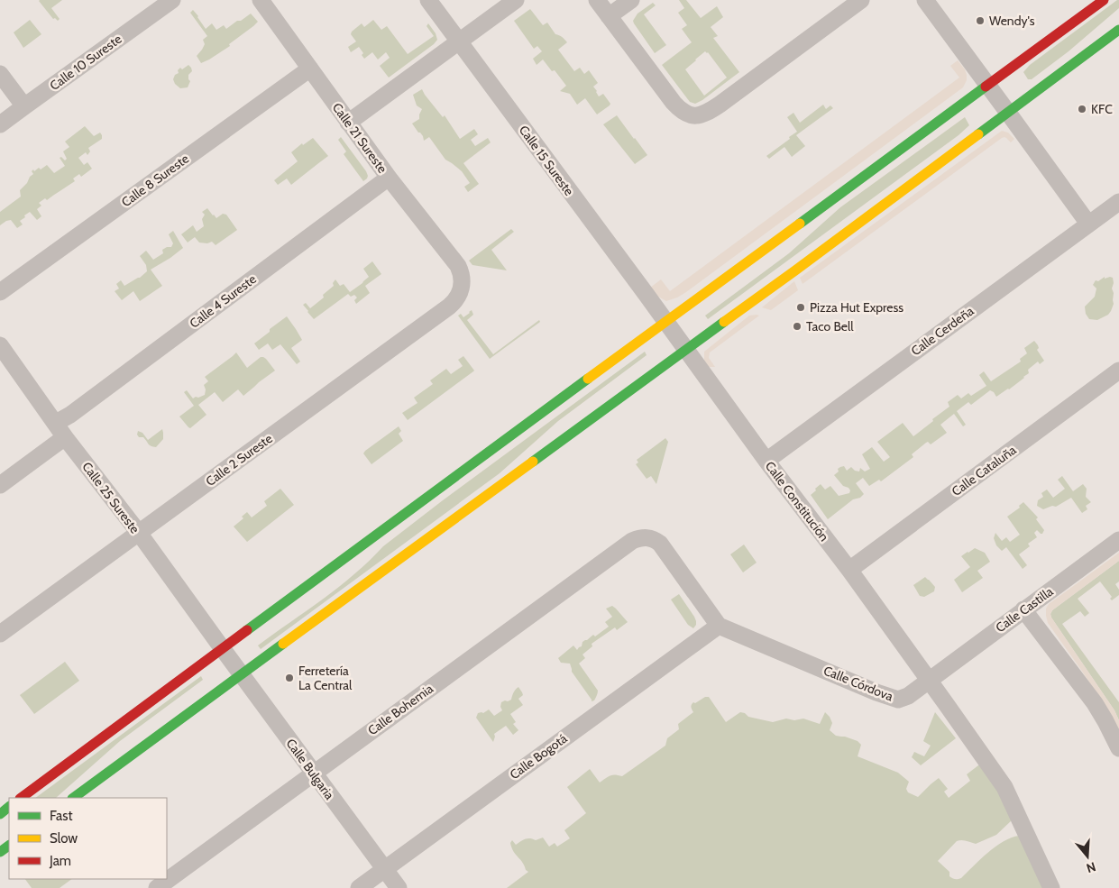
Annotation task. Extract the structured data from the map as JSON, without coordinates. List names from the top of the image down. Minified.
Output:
{"streets":{"street":["Calle 10 Sureste","Calle 21 Sureste","Calle 15 Sureste","Calle 8 Sureste","Calle 4 Sureste","Calle Cerdeña","Calle 2 Sureste","Calle Cataluña","Calle 25 Sureste","Calle Constitución","Calle Castilla","Calle Córdova","Calle Bohemia","Calle Bogotá","Calle Bulgaria"]},"crossings":[["Calle 21 Sureste","Calle 8 Sureste"],["Calle 21 Sureste","Calle 4 Sureste"],["Calle 21 Sureste","Calle 2 Sureste"],["Calle 15 Sureste","Calle Constitución"],["Calle 4 Sureste","Calle 25 Sureste"],["Calle Cerdeña","Calle Constitución"],["Calle 2 Sureste","Calle 25 Sureste"],["Calle Cataluña","Calle Constitución"],["Calle 25 Sureste","Calle Bulgaria"],["Calle Constitución","Calle Castilla"],["Calle Constitución","Calle Córdova"],["Calle Castilla","Calle Córdova"],["Calle Córdova","Calle Bohemia"],["Calle Córdova","Calle Bogotá"],["Calle Bohemia","Calle Bogotá"],["Calle Bohemia","Calle Bulgaria"],["Calle Bogotá","Calle Bulgaria"]],"places":["Wendy's","KFC","Pizza Hut Express","Taco Bell","Ferretería La Central"],"legend":["Fast","Slow","Jam"],"north":"bottom"}
